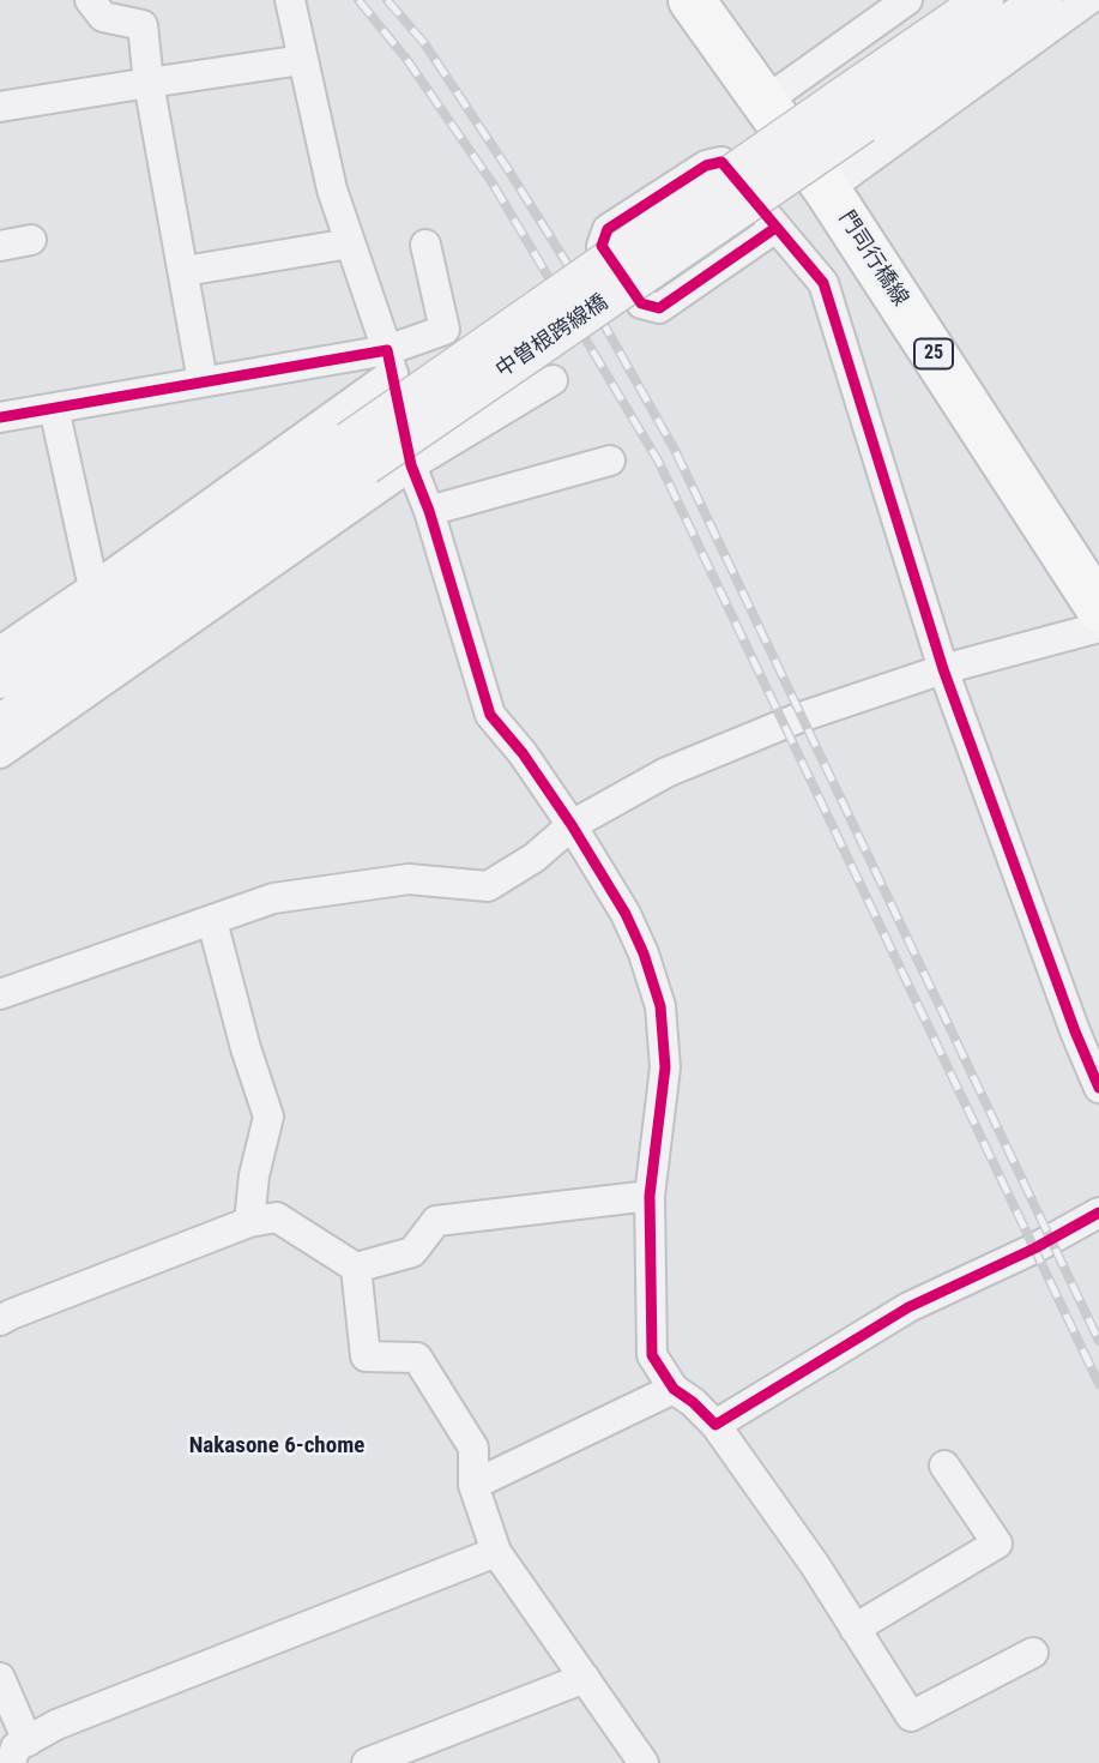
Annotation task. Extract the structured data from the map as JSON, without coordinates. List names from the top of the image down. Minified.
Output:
{"streets":{"main road":["門司行橋線","25"],"street":["中曽根跨線橋"]},"districts":["Nakasone 6-chome"]}
